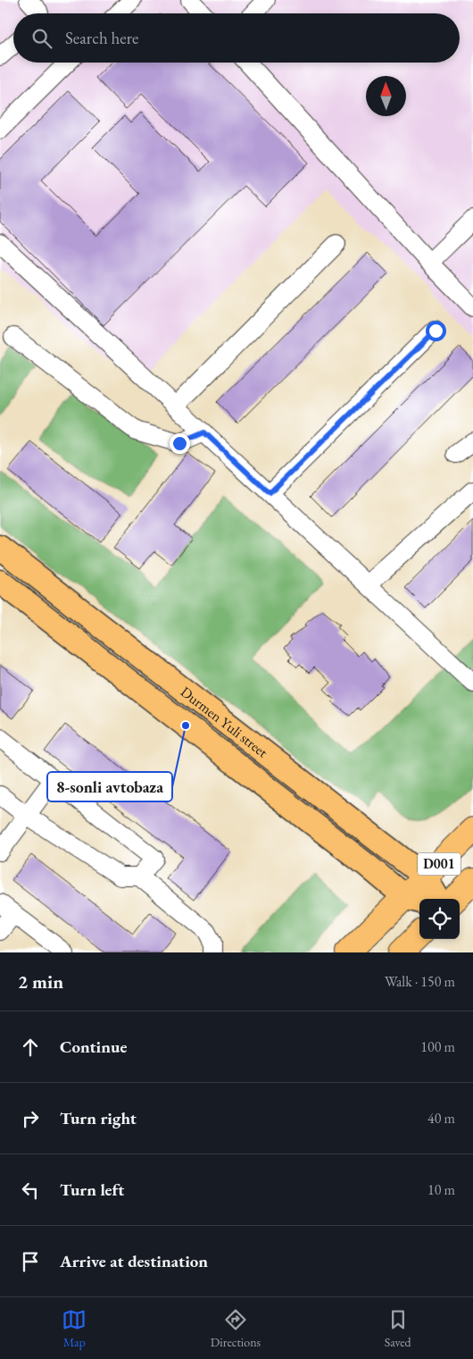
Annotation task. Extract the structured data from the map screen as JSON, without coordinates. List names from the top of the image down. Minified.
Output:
{"streets":{"highway":["D001"],"main road":["Durmen Yuli street"]},"crossings":[["Durmen Yuli street","D001"]],"places":["8-sonli avtobaza"],"north":"top","page":{"search":"Search here","heading":["2 min","Walk · 150 m"],"list":[["Continue","100 m"],["Turn right","40 m"],["Turn left","10 m"],"Arrive at destination"],"nav":["Map","Directions","Saved"]}}
